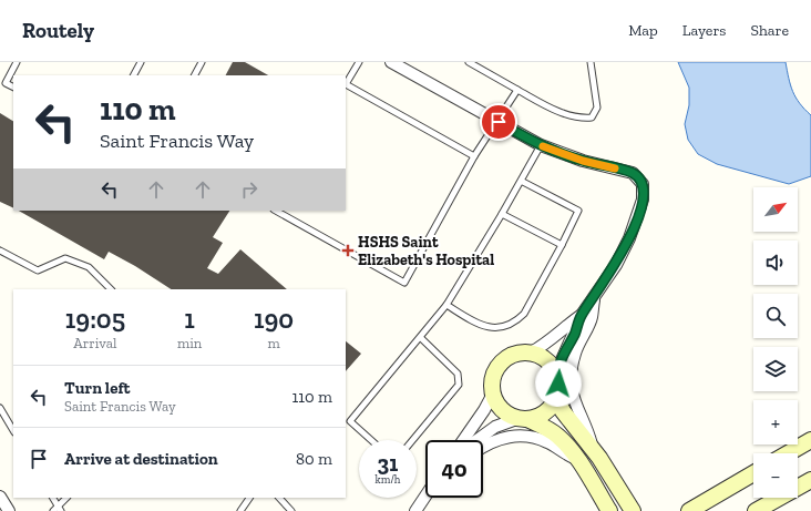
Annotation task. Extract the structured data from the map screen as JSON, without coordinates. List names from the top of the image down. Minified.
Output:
{"places":{"health":["HSHS Saint Elizabeth's Hospital"]},"north":"top right","page":{"header":"Routely","nav":["Map","Layers","Share"],"turn":["110 m","Saint Francis Way"],"map_buttons":["+","−"],"eta":["19:05","Arrival","1","min","190","m"],"list":[{"name":"Turn left","note":"Saint Francis Way","value":"110 m"},{"name":"Arrive at destination","value":"80 m"}],"speed":"31 km/h","limit":"40"}}
